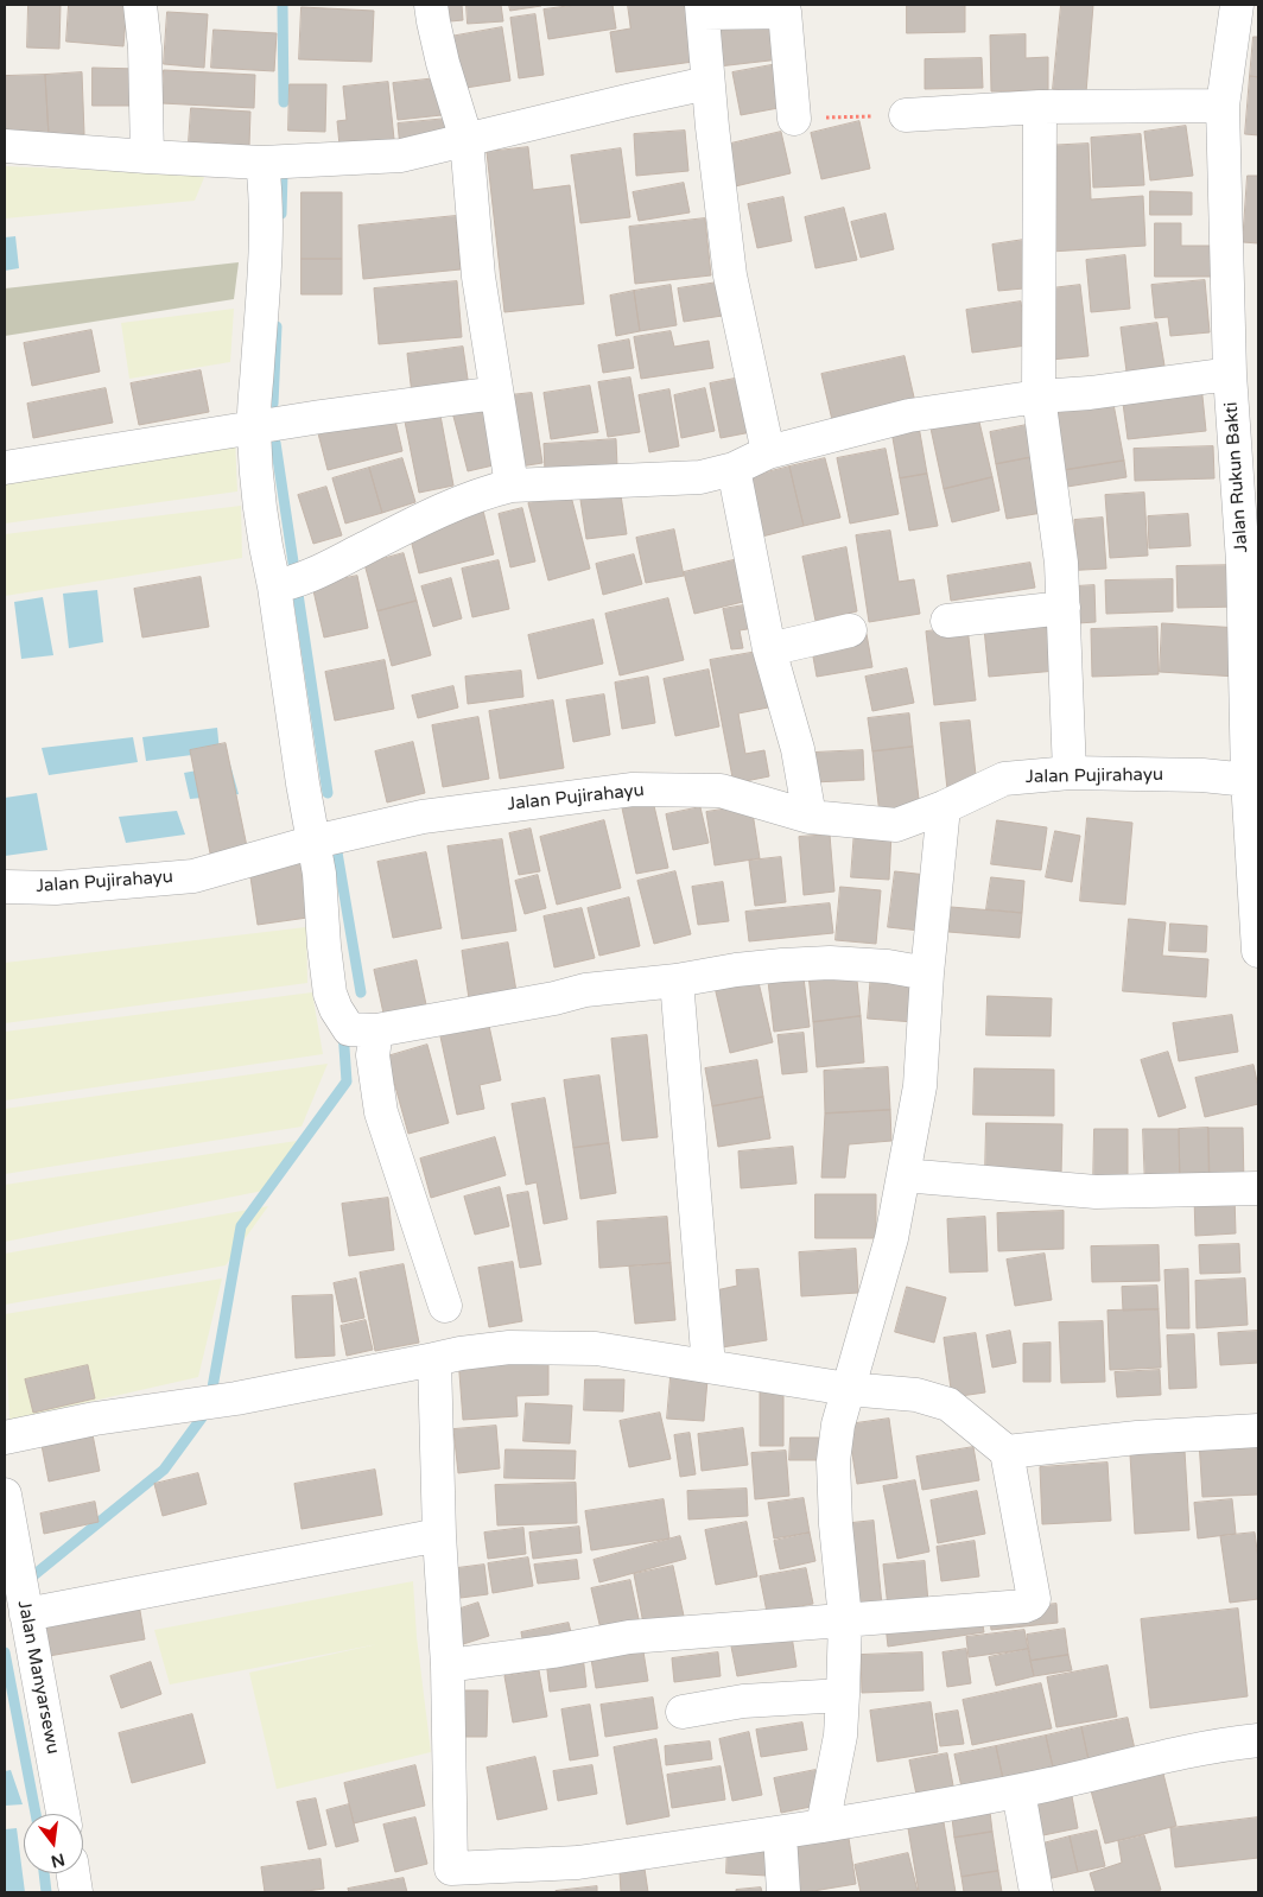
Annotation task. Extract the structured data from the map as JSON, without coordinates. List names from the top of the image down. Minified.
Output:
{"streets":{"street":["Jalan Rukun Bakti","Jalan Pujirahayu","Jalan Manyarsewu"]},"crossings":[["Jalan Rukun Bakti","Jalan Pujirahayu"]],"north":"bottom"}
